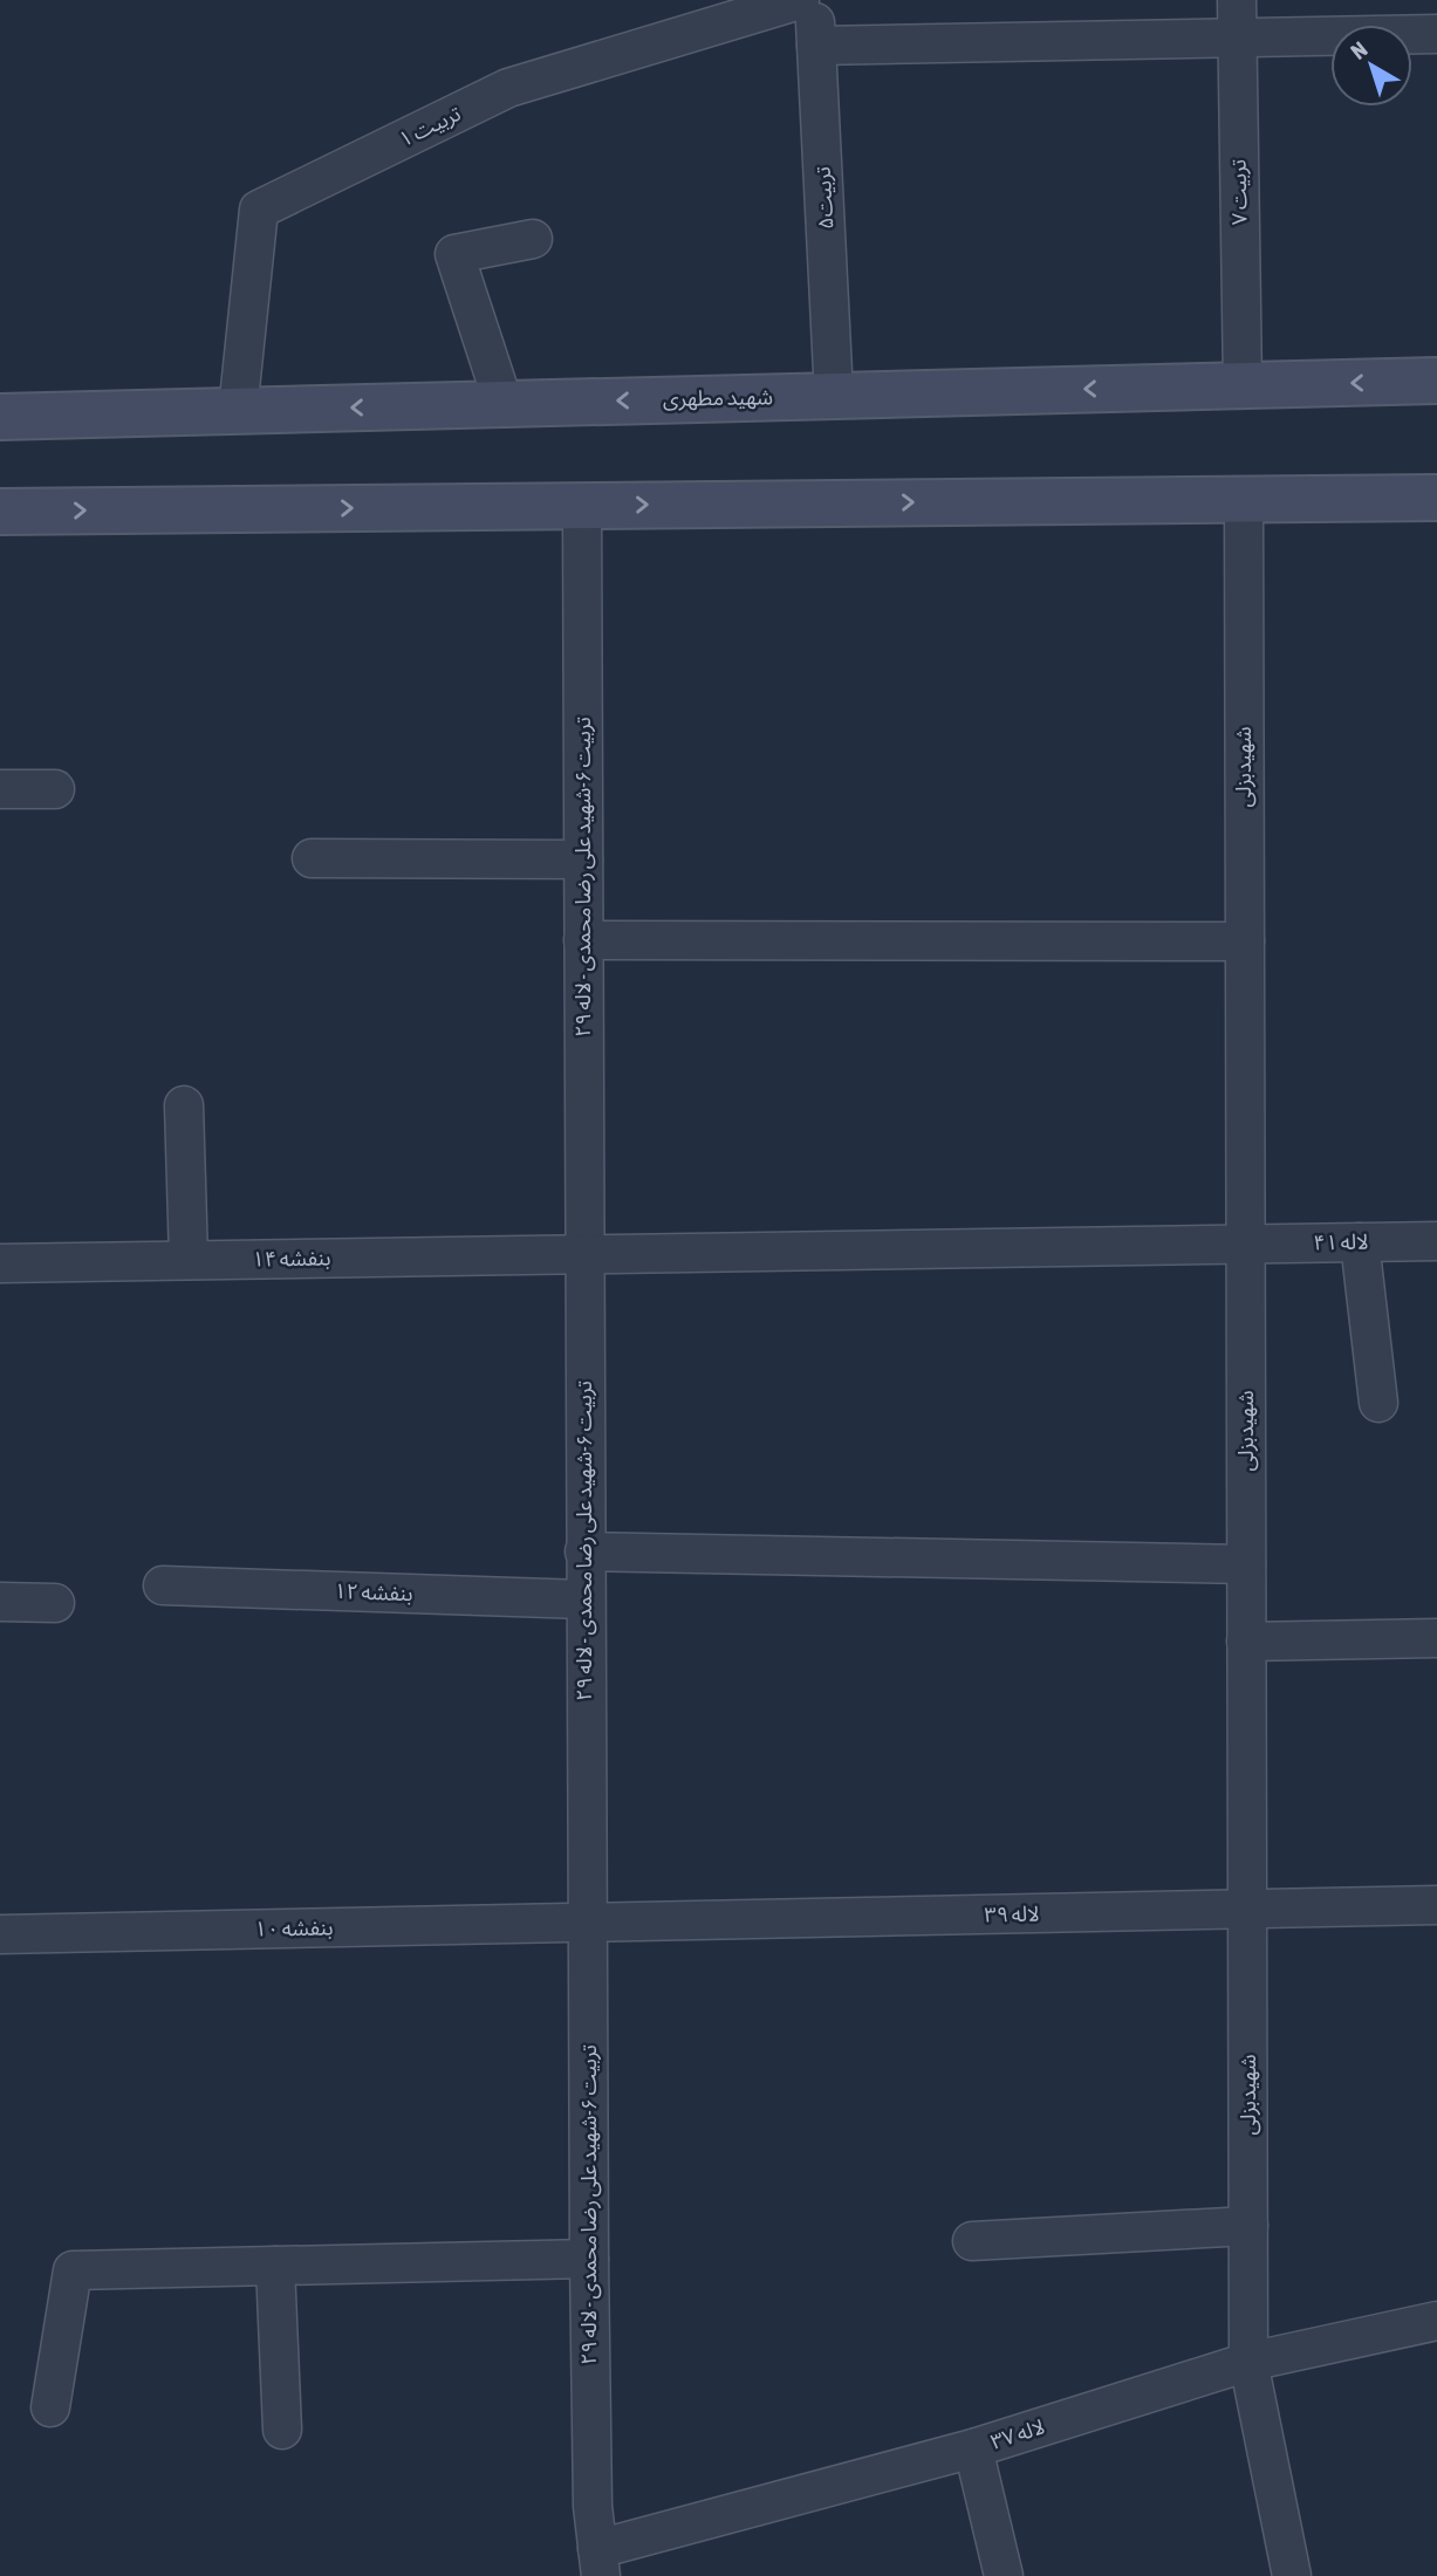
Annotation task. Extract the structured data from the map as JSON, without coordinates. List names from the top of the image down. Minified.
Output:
{"streets":{"main road":["شهید مطهری"],"street":["تربیت ۱","تربیت ۷","تربیت۵","شهیدبزلی","تربیت ۶-شهید علی رضا محمدی - لاله ۲۹","لاله ۴۱","بنفشه ۱۴","بنفشه ۱۲","لاله ۳۹","بنفشه ۱۰","لاله ۳۷"]},"crossings":[["تربیت ۱","شهید مطهری"],["تربیت ۷","شهید مطهری"],["تربیت۵","شهید مطهری"],["شهیدبزلی","لاله ۴۱"],["شهیدبزلی","لاله ۳۹"],["شهیدبزلی","لاله ۳۷"],["تربیت ۶-شهید علی رضا محمدی - لاله ۲۹","لاله ۴۱"],["تربیت ۶-شهید علی رضا محمدی - لاله ۲۹","بنفشه ۱۴"],["تربیت ۶-شهید علی رضا محمدی - لاله ۲۹","بنفشه ۱۲"],["تربیت ۶-شهید علی رضا محمدی - لاله ۲۹","لاله ۳۹"],["تربیت ۶-شهید علی رضا محمدی - لاله ۲۹","بنفشه ۱۰"],["تربیت ۶-شهید علی رضا محمدی - لاله ۲۹","لاله ۳۷"],["لاله ۴۱","بنفشه ۱۴"],["لاله ۳۹","بنفشه ۱۰"]],"north":"top left"}
